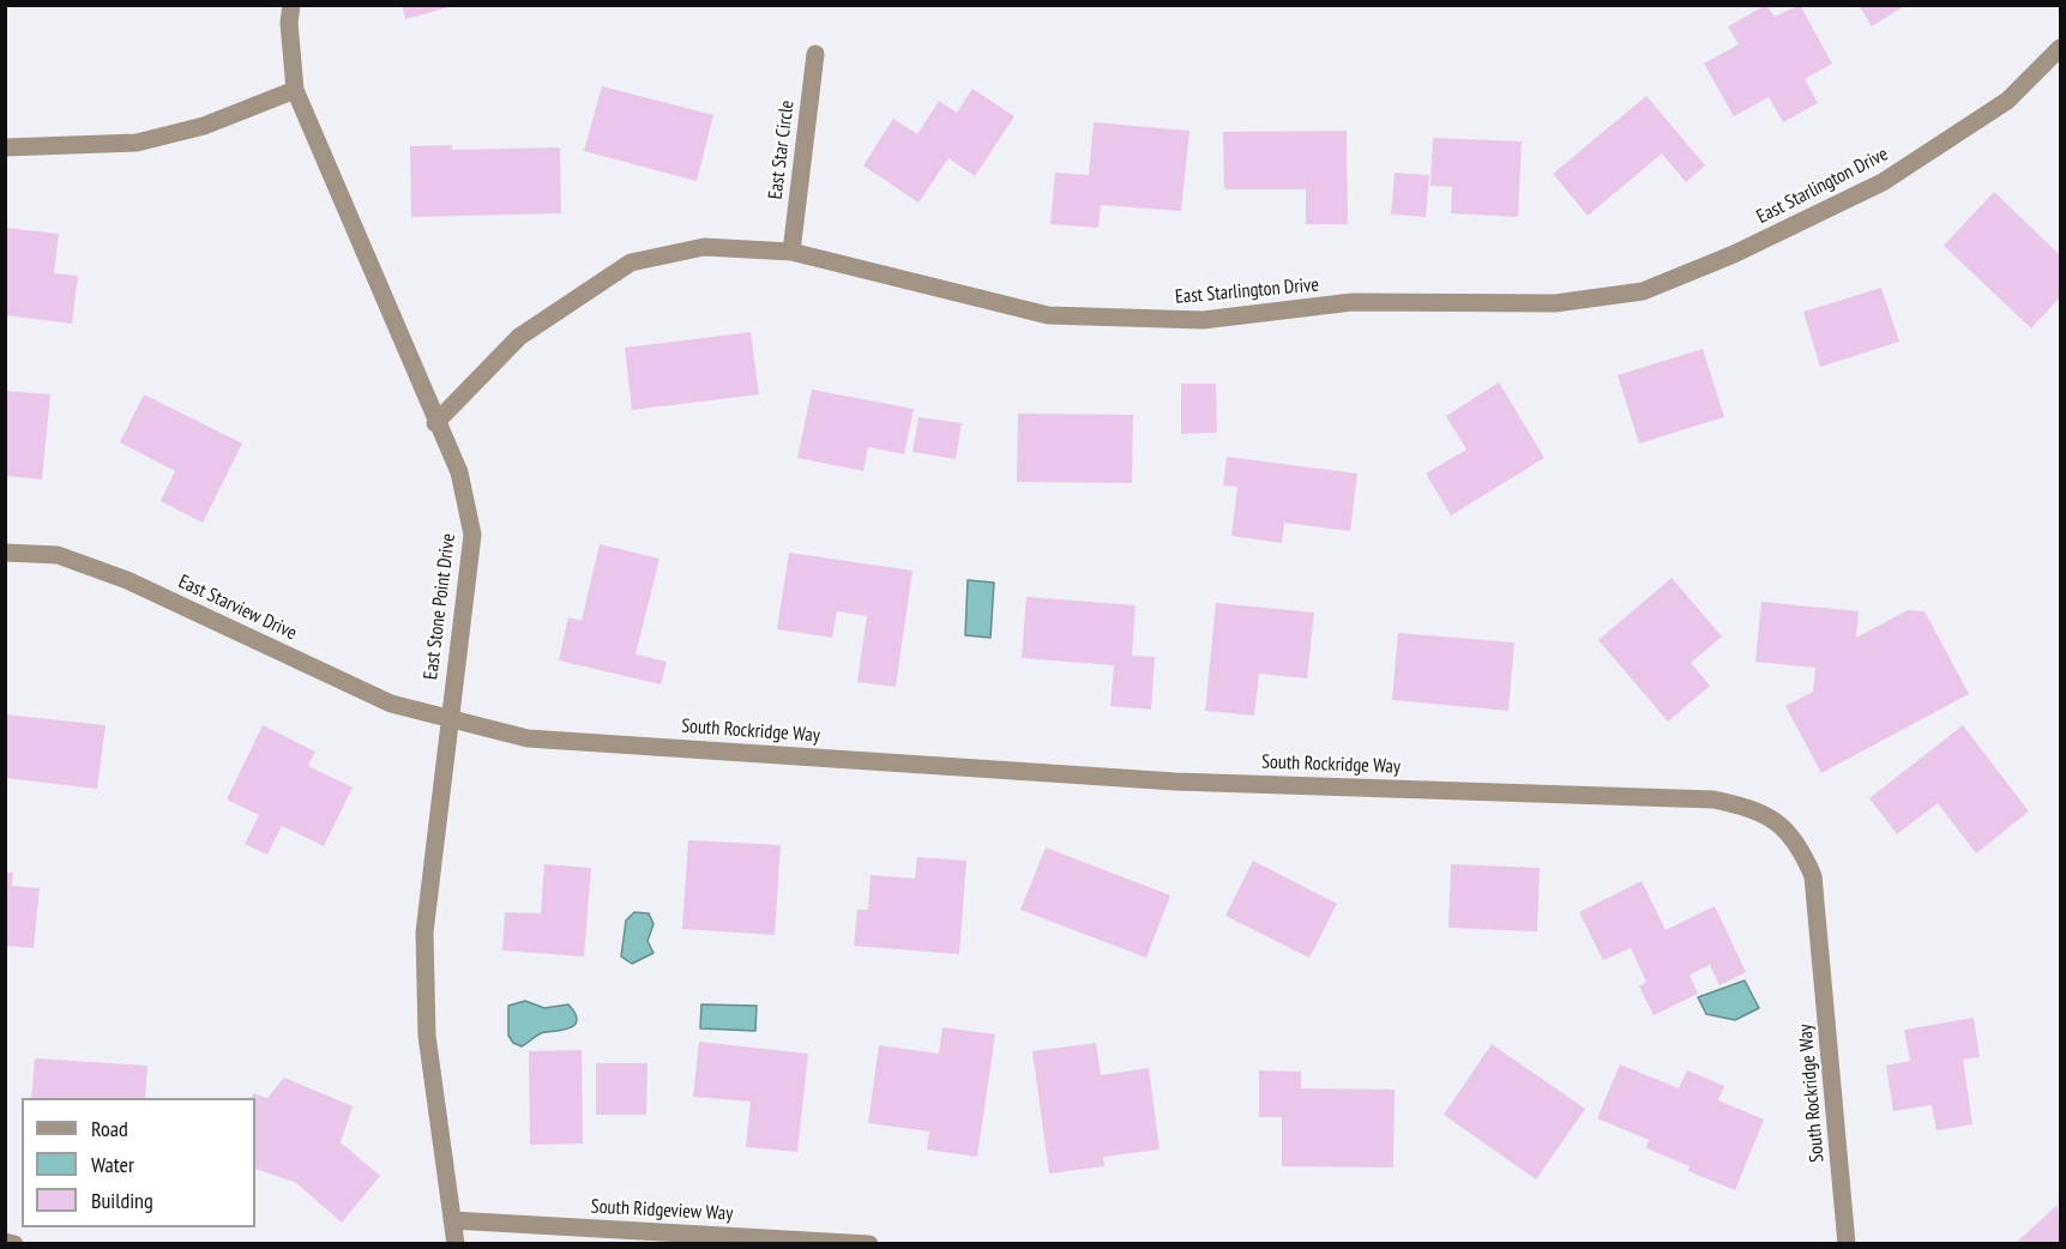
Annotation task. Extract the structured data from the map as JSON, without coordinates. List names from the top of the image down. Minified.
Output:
{"streets":{"street":["East Star Circle","East Starlington Drive","East Stone Point Drive","East Starview Drive","South Rockridge Way","South Ridgeview Way"]},"crossings":[["East Star Circle","East Starlington Drive"],["East Starlington Drive","East Stone Point Drive"],["East Stone Point Drive","East Starview Drive"],["East Stone Point Drive","South Rockridge Way"],["East Stone Point Drive","South Ridgeview Way"],["East Starview Drive","South Rockridge Way"]],"legend":["Road","Water","Building"]}
